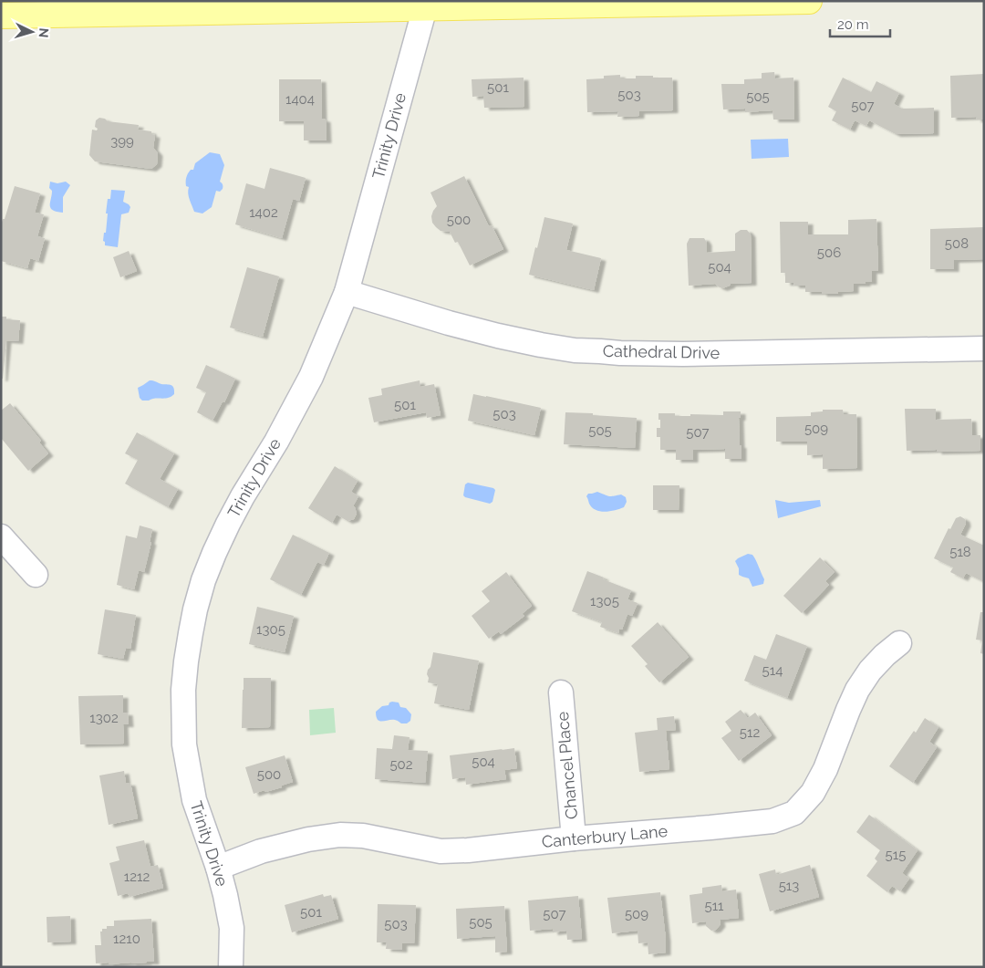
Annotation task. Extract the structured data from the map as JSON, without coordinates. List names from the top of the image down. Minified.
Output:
{"streets":{"street":["Trinity Drive","Cathedral Drive","Chancel Place","Canterbury Lane"]},"crossings":[["Trinity Drive","Cathedral Drive"],["Trinity Drive","Canterbury Lane"],["Chancel Place","Canterbury Lane"]],"house_numbers":["501","503","505","1404","507","399","1402","500","508","506","504","501","503","509","505","507","518","1305","1305","514","1302","512","504","502","500","515","1212","513","511","501","507","509","505","503","1210"],"scale_bar":"20 m","north":"right"}
